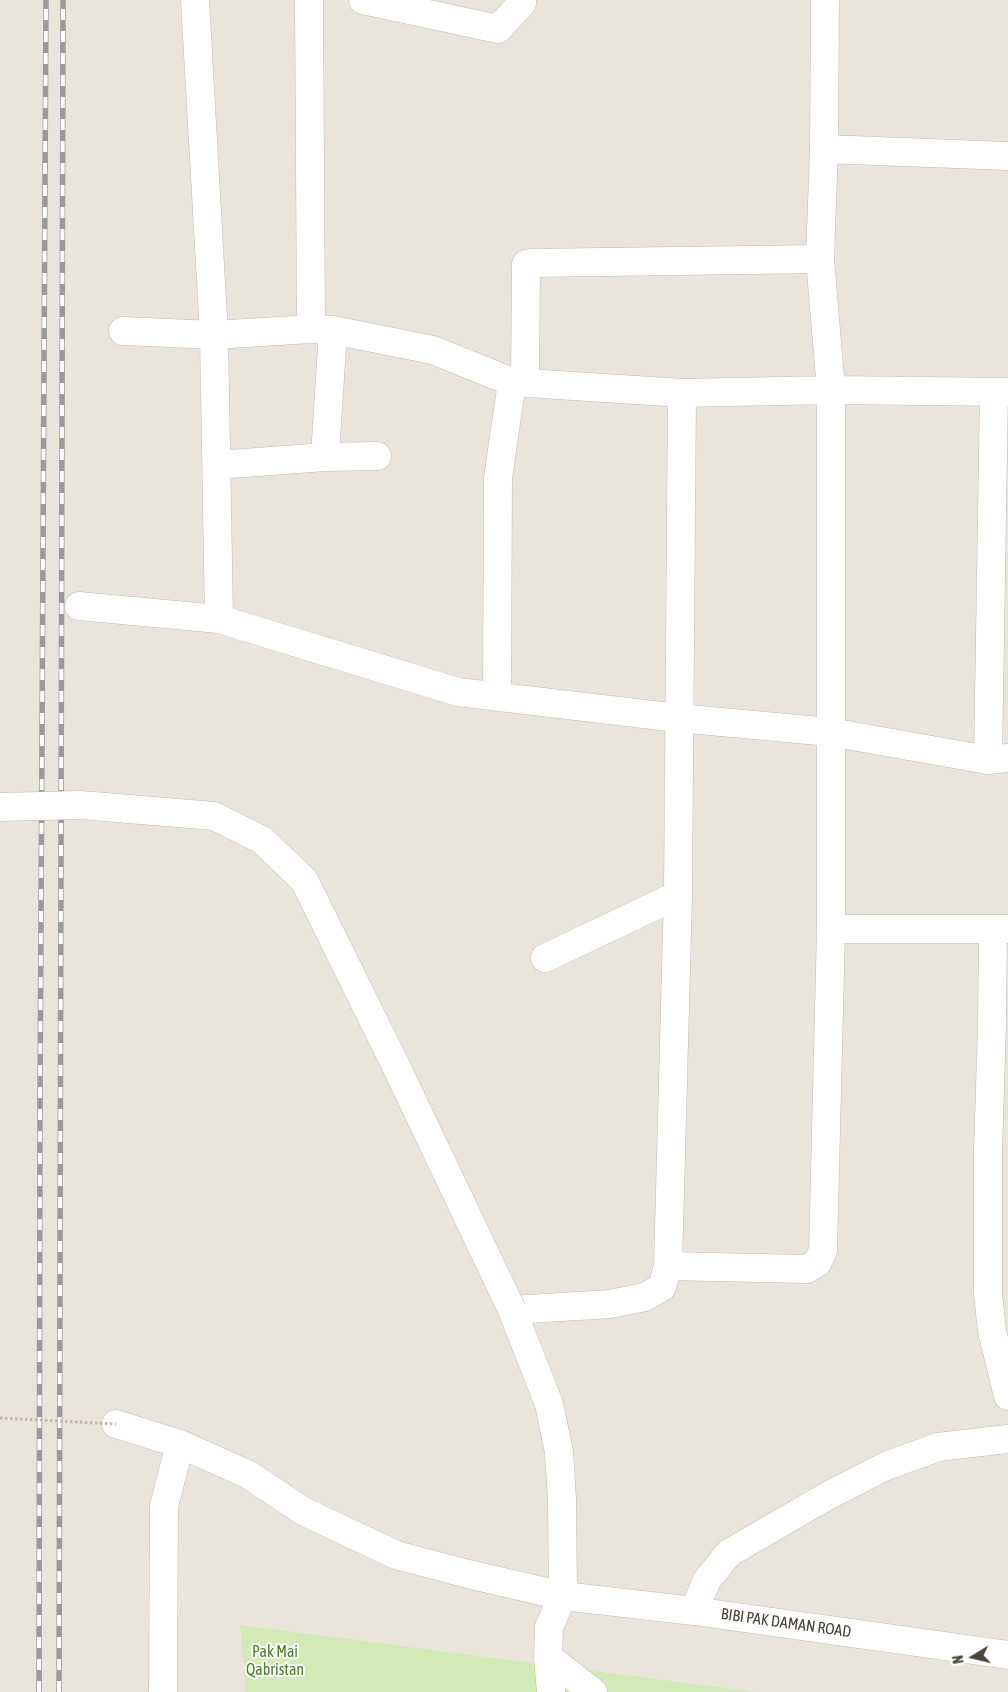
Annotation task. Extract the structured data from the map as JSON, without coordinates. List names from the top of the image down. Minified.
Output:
{"streets":{"street":["BIBI PAK DAMAN ROAD"]},"parks":["Pak Mai Qabristan"],"north":"left"}
